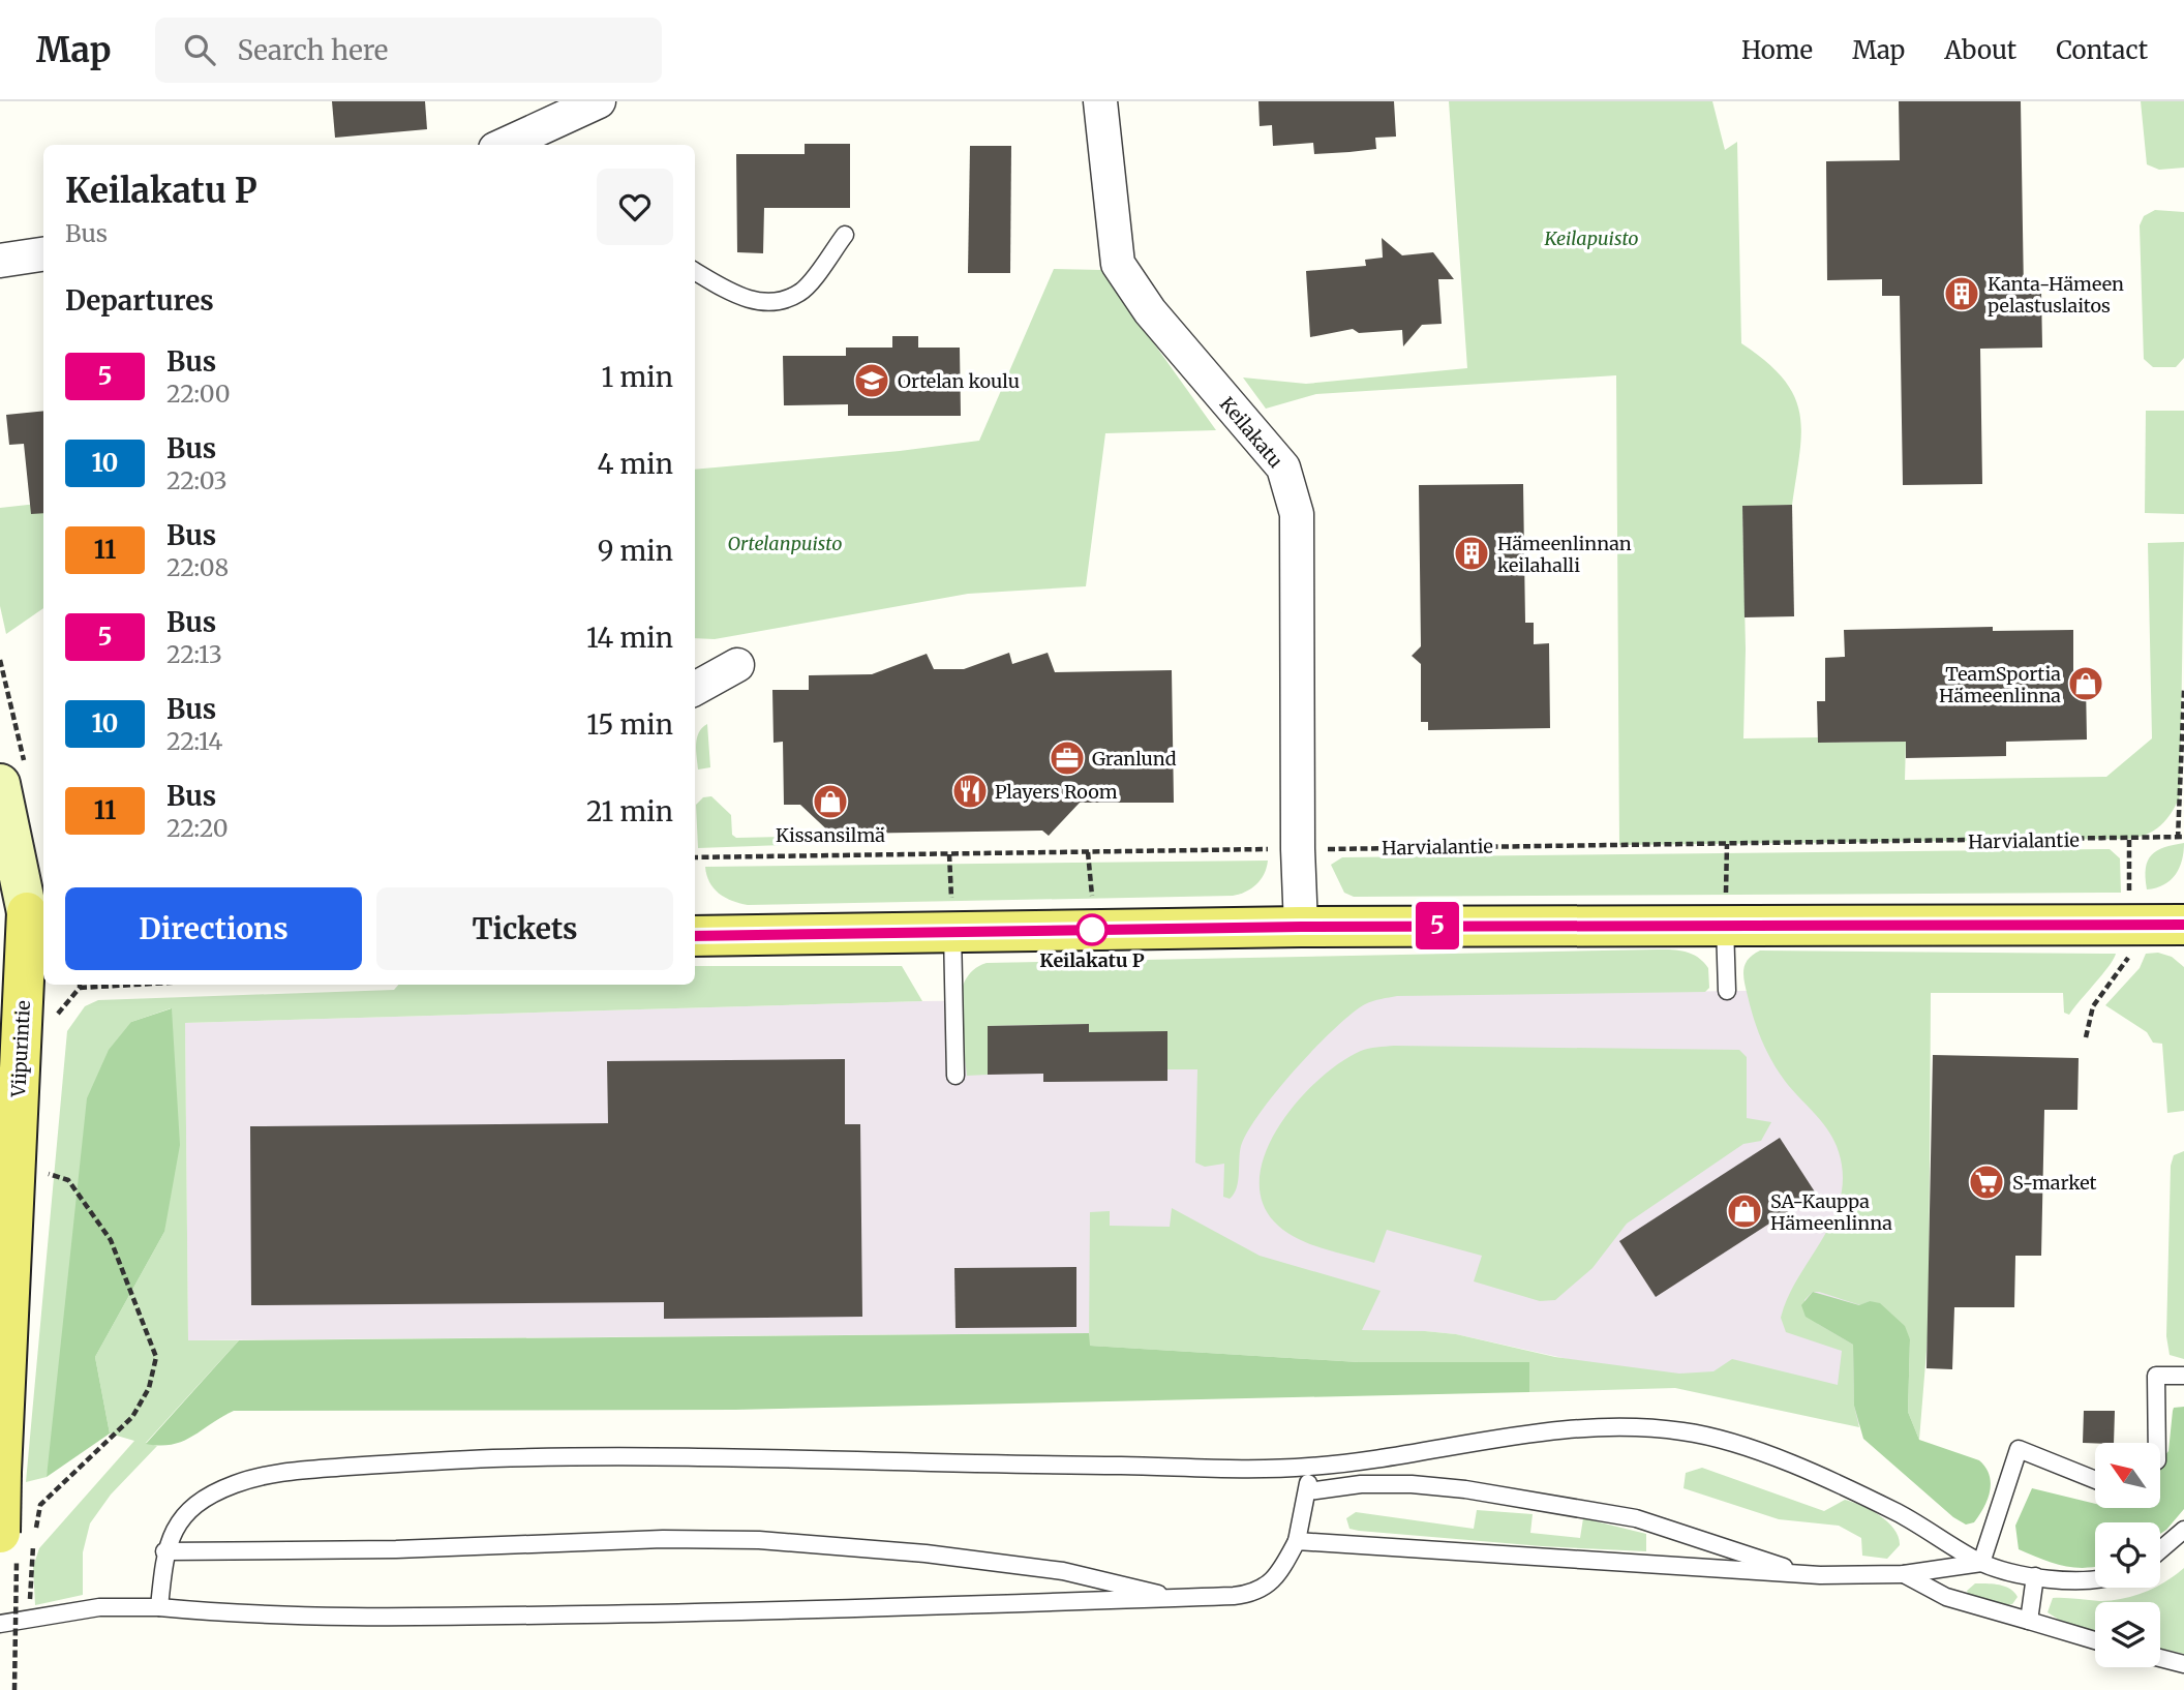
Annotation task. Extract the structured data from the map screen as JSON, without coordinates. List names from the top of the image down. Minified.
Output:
{"streets":{"main road":["Viipurintie"],"street":["Keilakatu"],"path":["Harvialantie"]},"crossings":[["Keilakatu","Harvialantie"]],"parks":["Keilapuisto","Ortelanpuisto"],"places":{"building":["Kanta-Hämeen pelastuslaitos","Hämeenlinnan keilahalli"],"school or university":["Ortelan koulu"],"shop":["TeamSportia Hämeenlinna","Kissansilmä","SA-Kauppa Hämeenlinna"],"office":["Granlund"],"restaurant":["Players Room"],"other":["Keilakatu P"],"supermarket":["S-market"]},"lines":["bus line 5"],"north":"top left","page":{"header":"Map","search":"Search here","nav":["Home","Map","About","Contact"],"on_map":"5","heading":[["Keilakatu P","Bus"],"Departures"],"list":[{"mark":"5","name":"Bus","note":"22:00","value":"1 min"},{"mark":"10","name":"Bus","note":"22:03","value":"4 min"},{"mark":"11","name":"Bus","note":"22:08","value":"9 min"},{"mark":"5","name":"Bus","note":"22:13","value":"14 min"},{"mark":"10","name":"Bus","note":"22:14","value":"15 min"},{"mark":"11","name":"Bus","note":"22:20","value":"21 min"}],"buttons":["Directions","Tickets"]}}
